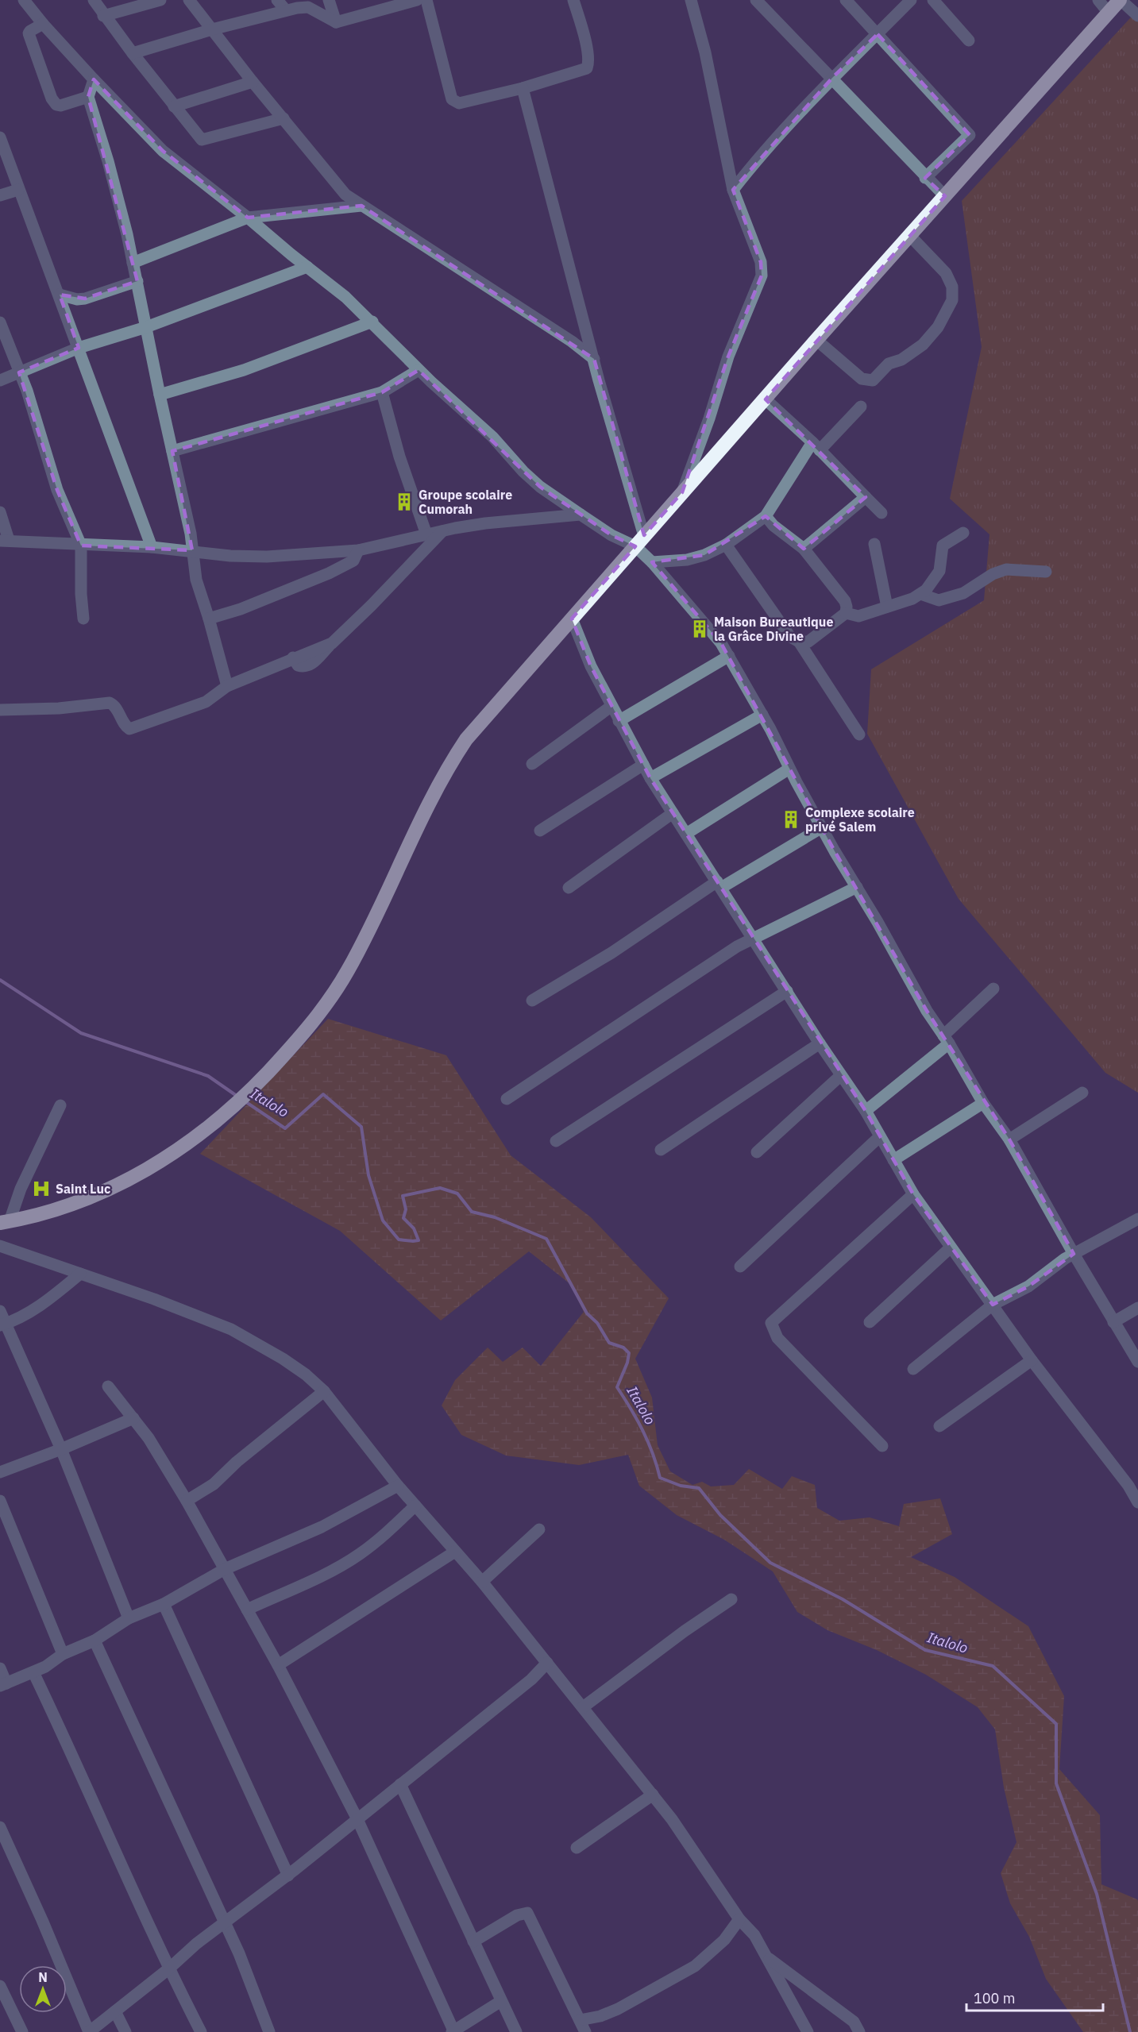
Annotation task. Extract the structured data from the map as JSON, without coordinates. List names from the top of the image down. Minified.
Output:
{"water":["Italolo"],"places":{"building":["Groupe scolaire Cumorah","Maison Bureautique la Grâce Divine","Complexe scolaire privé Salem"],"hospital":["Saint Luc"]},"scale_bar":"100 m","north":"top"}
